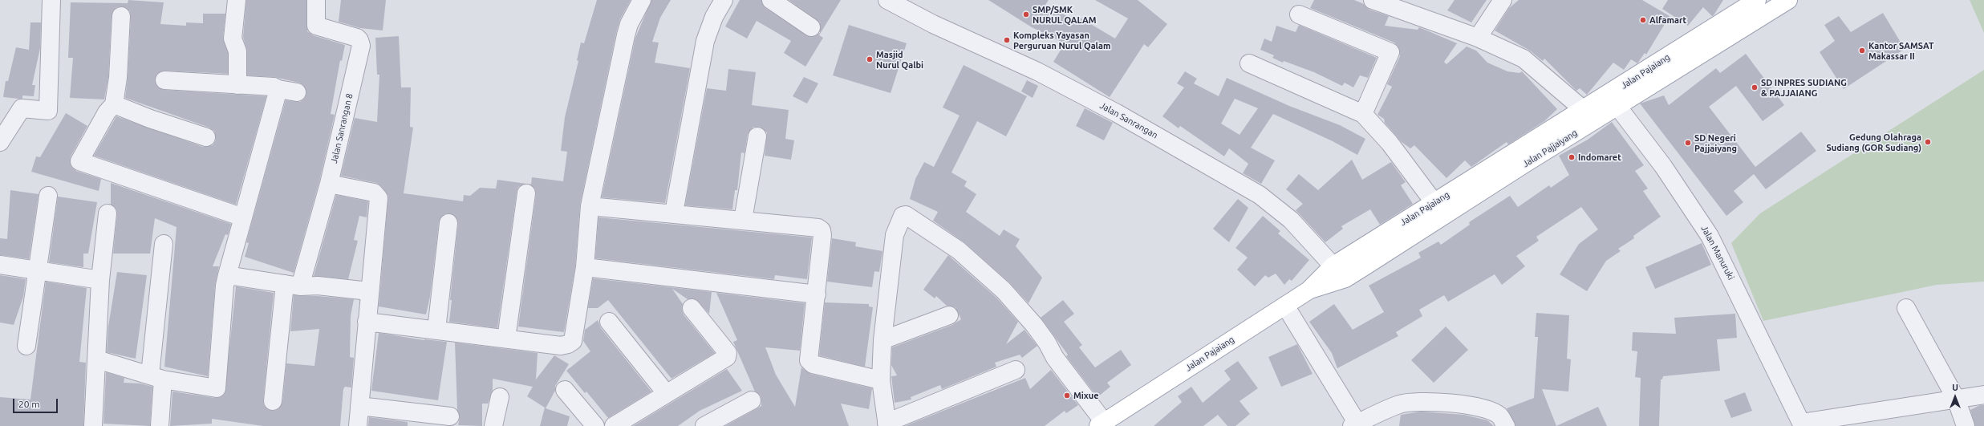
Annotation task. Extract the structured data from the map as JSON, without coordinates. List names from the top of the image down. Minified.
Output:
{"streets":{"main road":["Jalan Pajaiang","Jalan Pajjaiyang"],"street":["Jalan Sanrangan","Jalan Sanrangan 8","Jalan Manuruki"]},"crossings":[["Jalan Pajaiang","Jalan Sanrangan"],["Jalan Pajaiang","Jalan Pajjaiyang"],["Jalan Pajaiang","Jalan Manuruki"],["Jalan Sanrangan","Jalan Pajjaiyang"],["Jalan Pajjaiyang","Jalan Manuruki"]],"places":["SMP/SMK NURUL QALAM","Alfamart","Kompleks Yayasan Perguruan Nurul Qalam","Kantor SAMSAT Makassar II","Masjid Nurul Qalbi","SD INPRES SUDIANG & PAJJAIANG","Gedung Olahraga Sudiang (GOR Sudiang)","SD Negeri Pajjaiyang","Indomaret","Mixue"],"scale_bar":"20 m","north":"top"}
